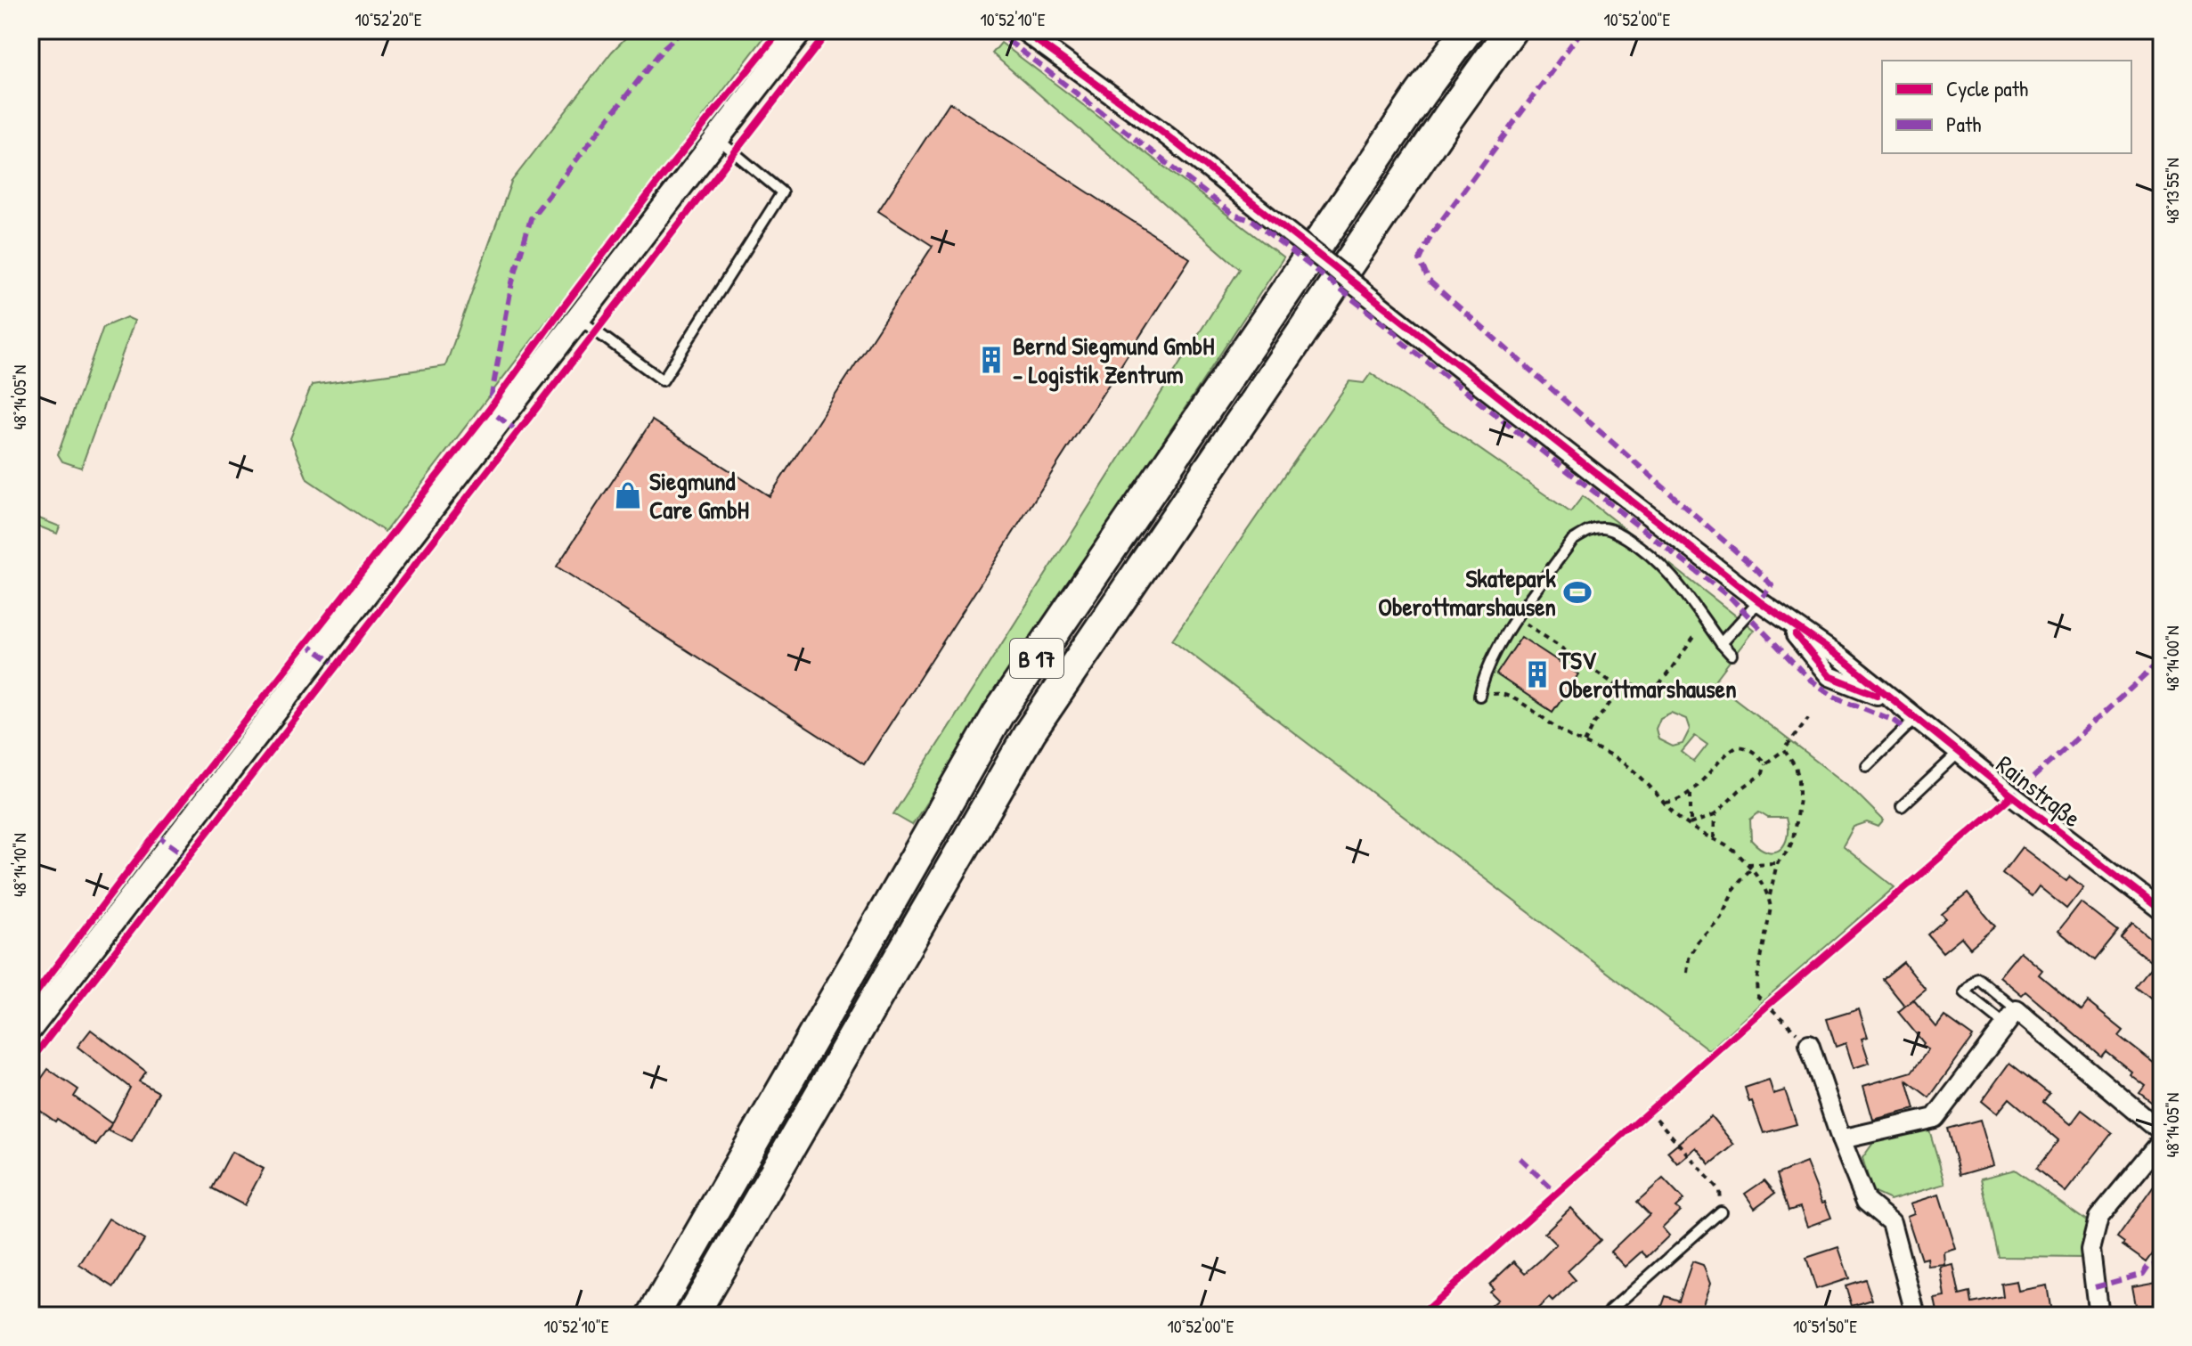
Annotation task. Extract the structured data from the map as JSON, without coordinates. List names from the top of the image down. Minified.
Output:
{"streets":{"highway":["B 17"],"street":["Rainstraße"]},"places":{"building":["Bernd Siegmund GmbH - Logistik Zentrum","TSV Oberottmarshausen"],"shop":["Siegmund Care GmbH"],"sports":["Skatepark Oberottmarshausen"]},"legend":["Cycle path","Path"],"coordinates":["10°52'20\"E","10°52'10\"E","10°52'00\"E","48°13'55\"N","48°14'05\"N","48°14'00\"N","48°14'10\"N","10°51'50\"E"]}
